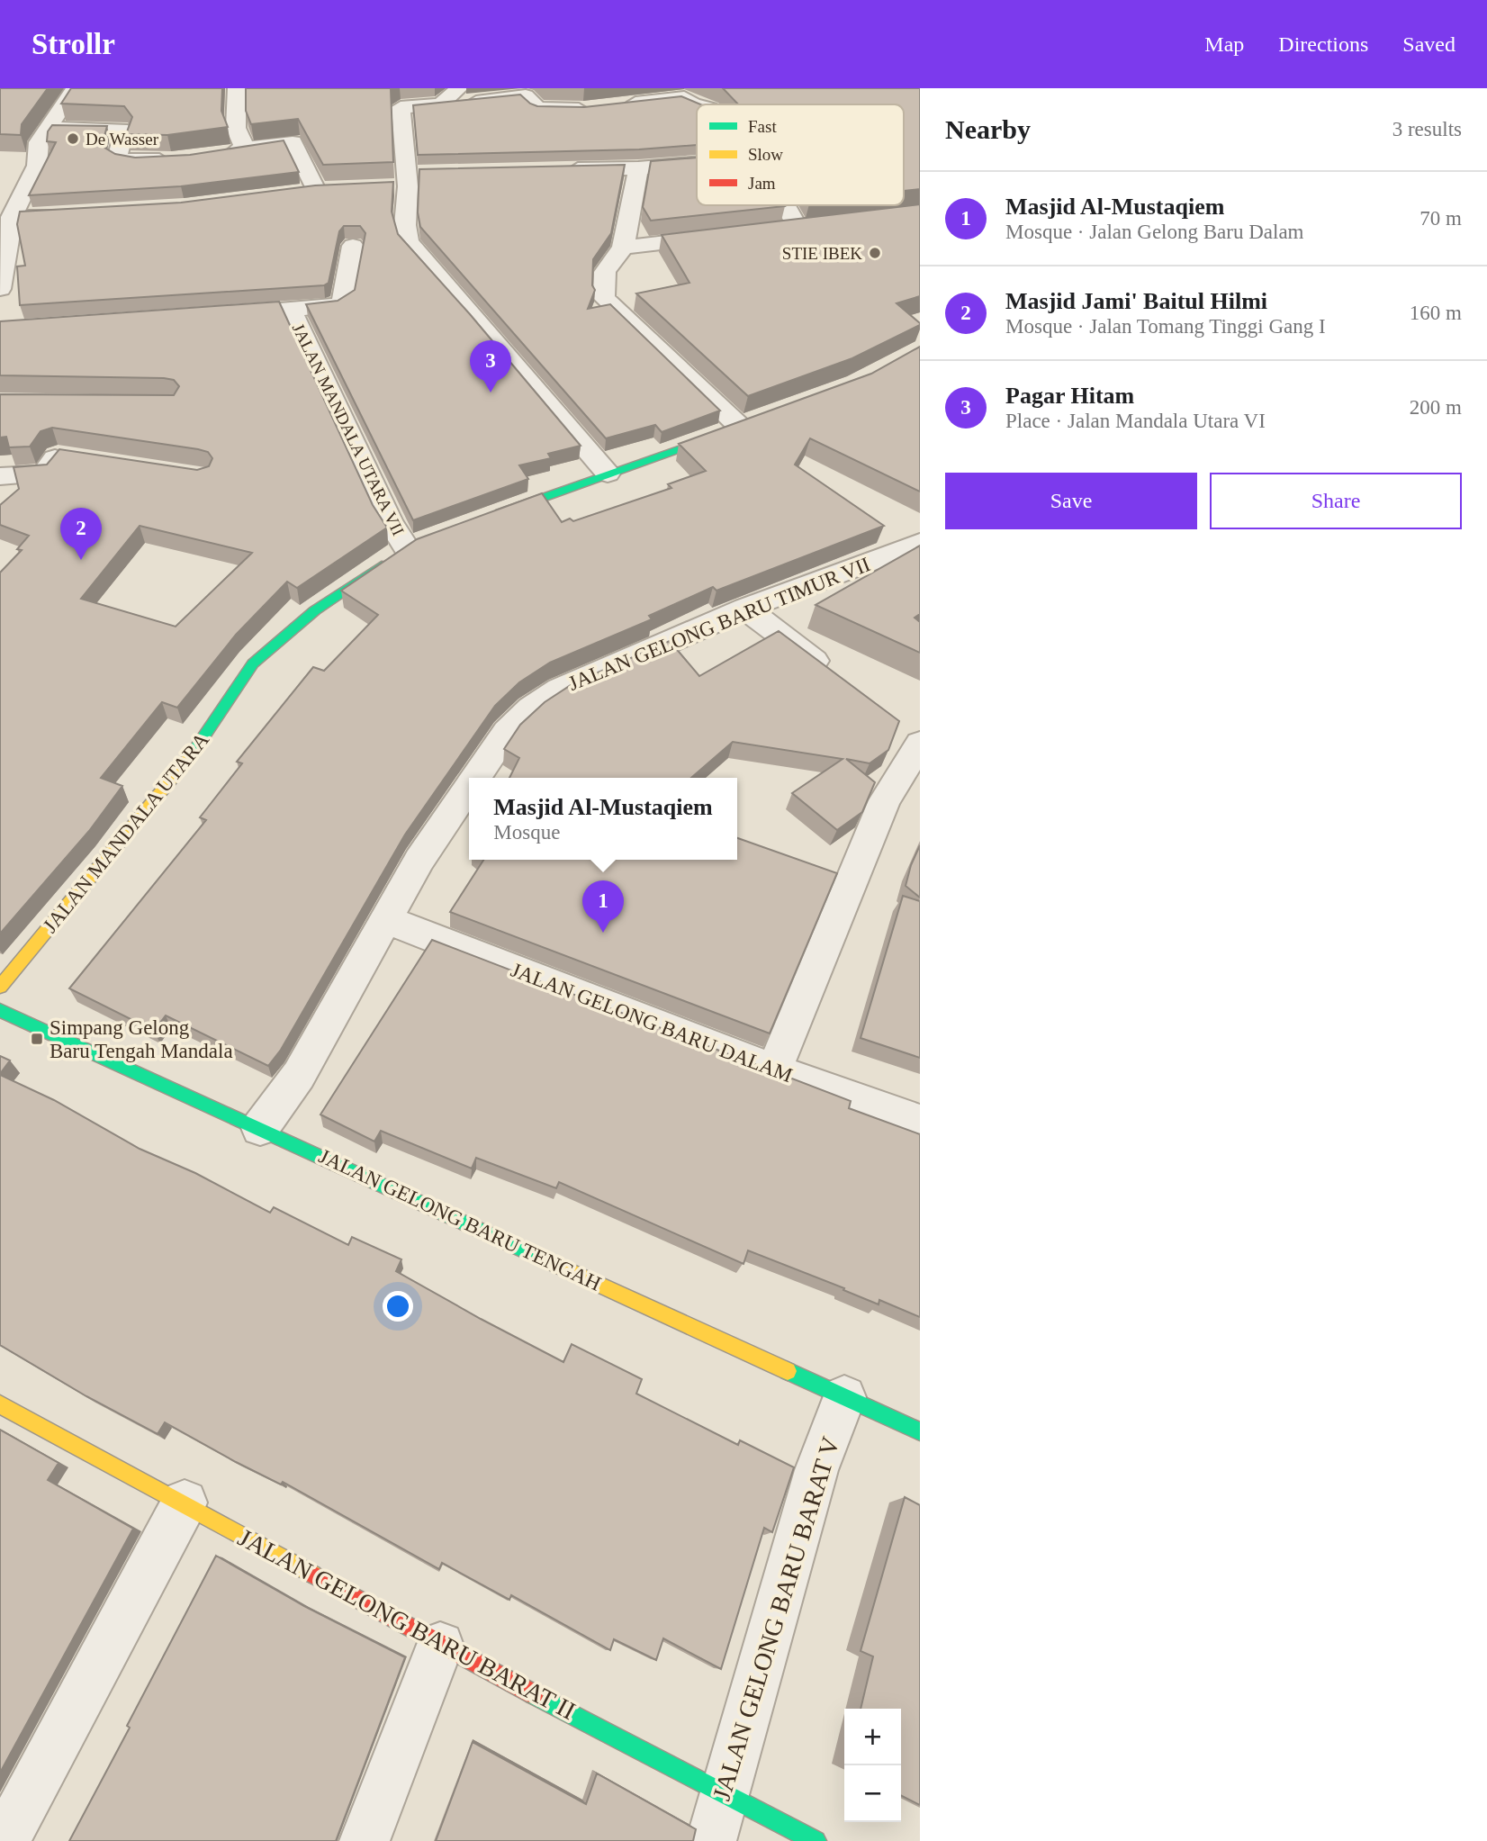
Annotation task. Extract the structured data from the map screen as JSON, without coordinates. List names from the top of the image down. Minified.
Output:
{"streets":{"street":["JALAN MANDALA UTARA VII","JALAN GELONG BARU TIMUR VII","JALAN MANDALA UTARA","JALAN GELONG BARU DALAM","JALAN GELONG BARU TENGAH","JALAN GELONG BARU BARAT V","JALAN GELONG BARU BARAT II"]},"crossings":[["JALAN MANDALA UTARA VII","JALAN MANDALA UTARA"],["JALAN GELONG BARU TIMUR VII","JALAN GELONG BARU DALAM"],["JALAN GELONG BARU TIMUR VII","JALAN GELONG BARU TENGAH"],["JALAN GELONG BARU TENGAH","JALAN GELONG BARU BARAT V"],["JALAN GELONG BARU BARAT V","JALAN GELONG BARU BARAT II"]],"places":{"other":["De Wasser","STIE IBEK"],"transit":["Simpang Gelong Baru Tengah Mandala"]},"legend":["Fast","Slow","Jam"],"page":{"header":"Strollr","nav":["Map","Directions","Saved"],"heading":["Nearby","3 results"],"list":[{"mark":"1","name":"Masjid Al-Mustaqiem","note":"Mosque · Jalan Gelong Baru Dalam","value":"70 m"},{"mark":"2","name":"Masjid Jami' Baitul Hilmi","note":"Mosque · Jalan Tomang Tinggi Gang I","value":"160 m"},{"mark":"3","name":"Pagar Hitam","note":"Place · Jalan Mandala Utara VI","value":"200 m"}],"pins":["3","2","1"],"buttons":["Save","Share"],"popup":["Masjid Al-Mustaqiem","Mosque"],"map_buttons":["+","−"]}}
